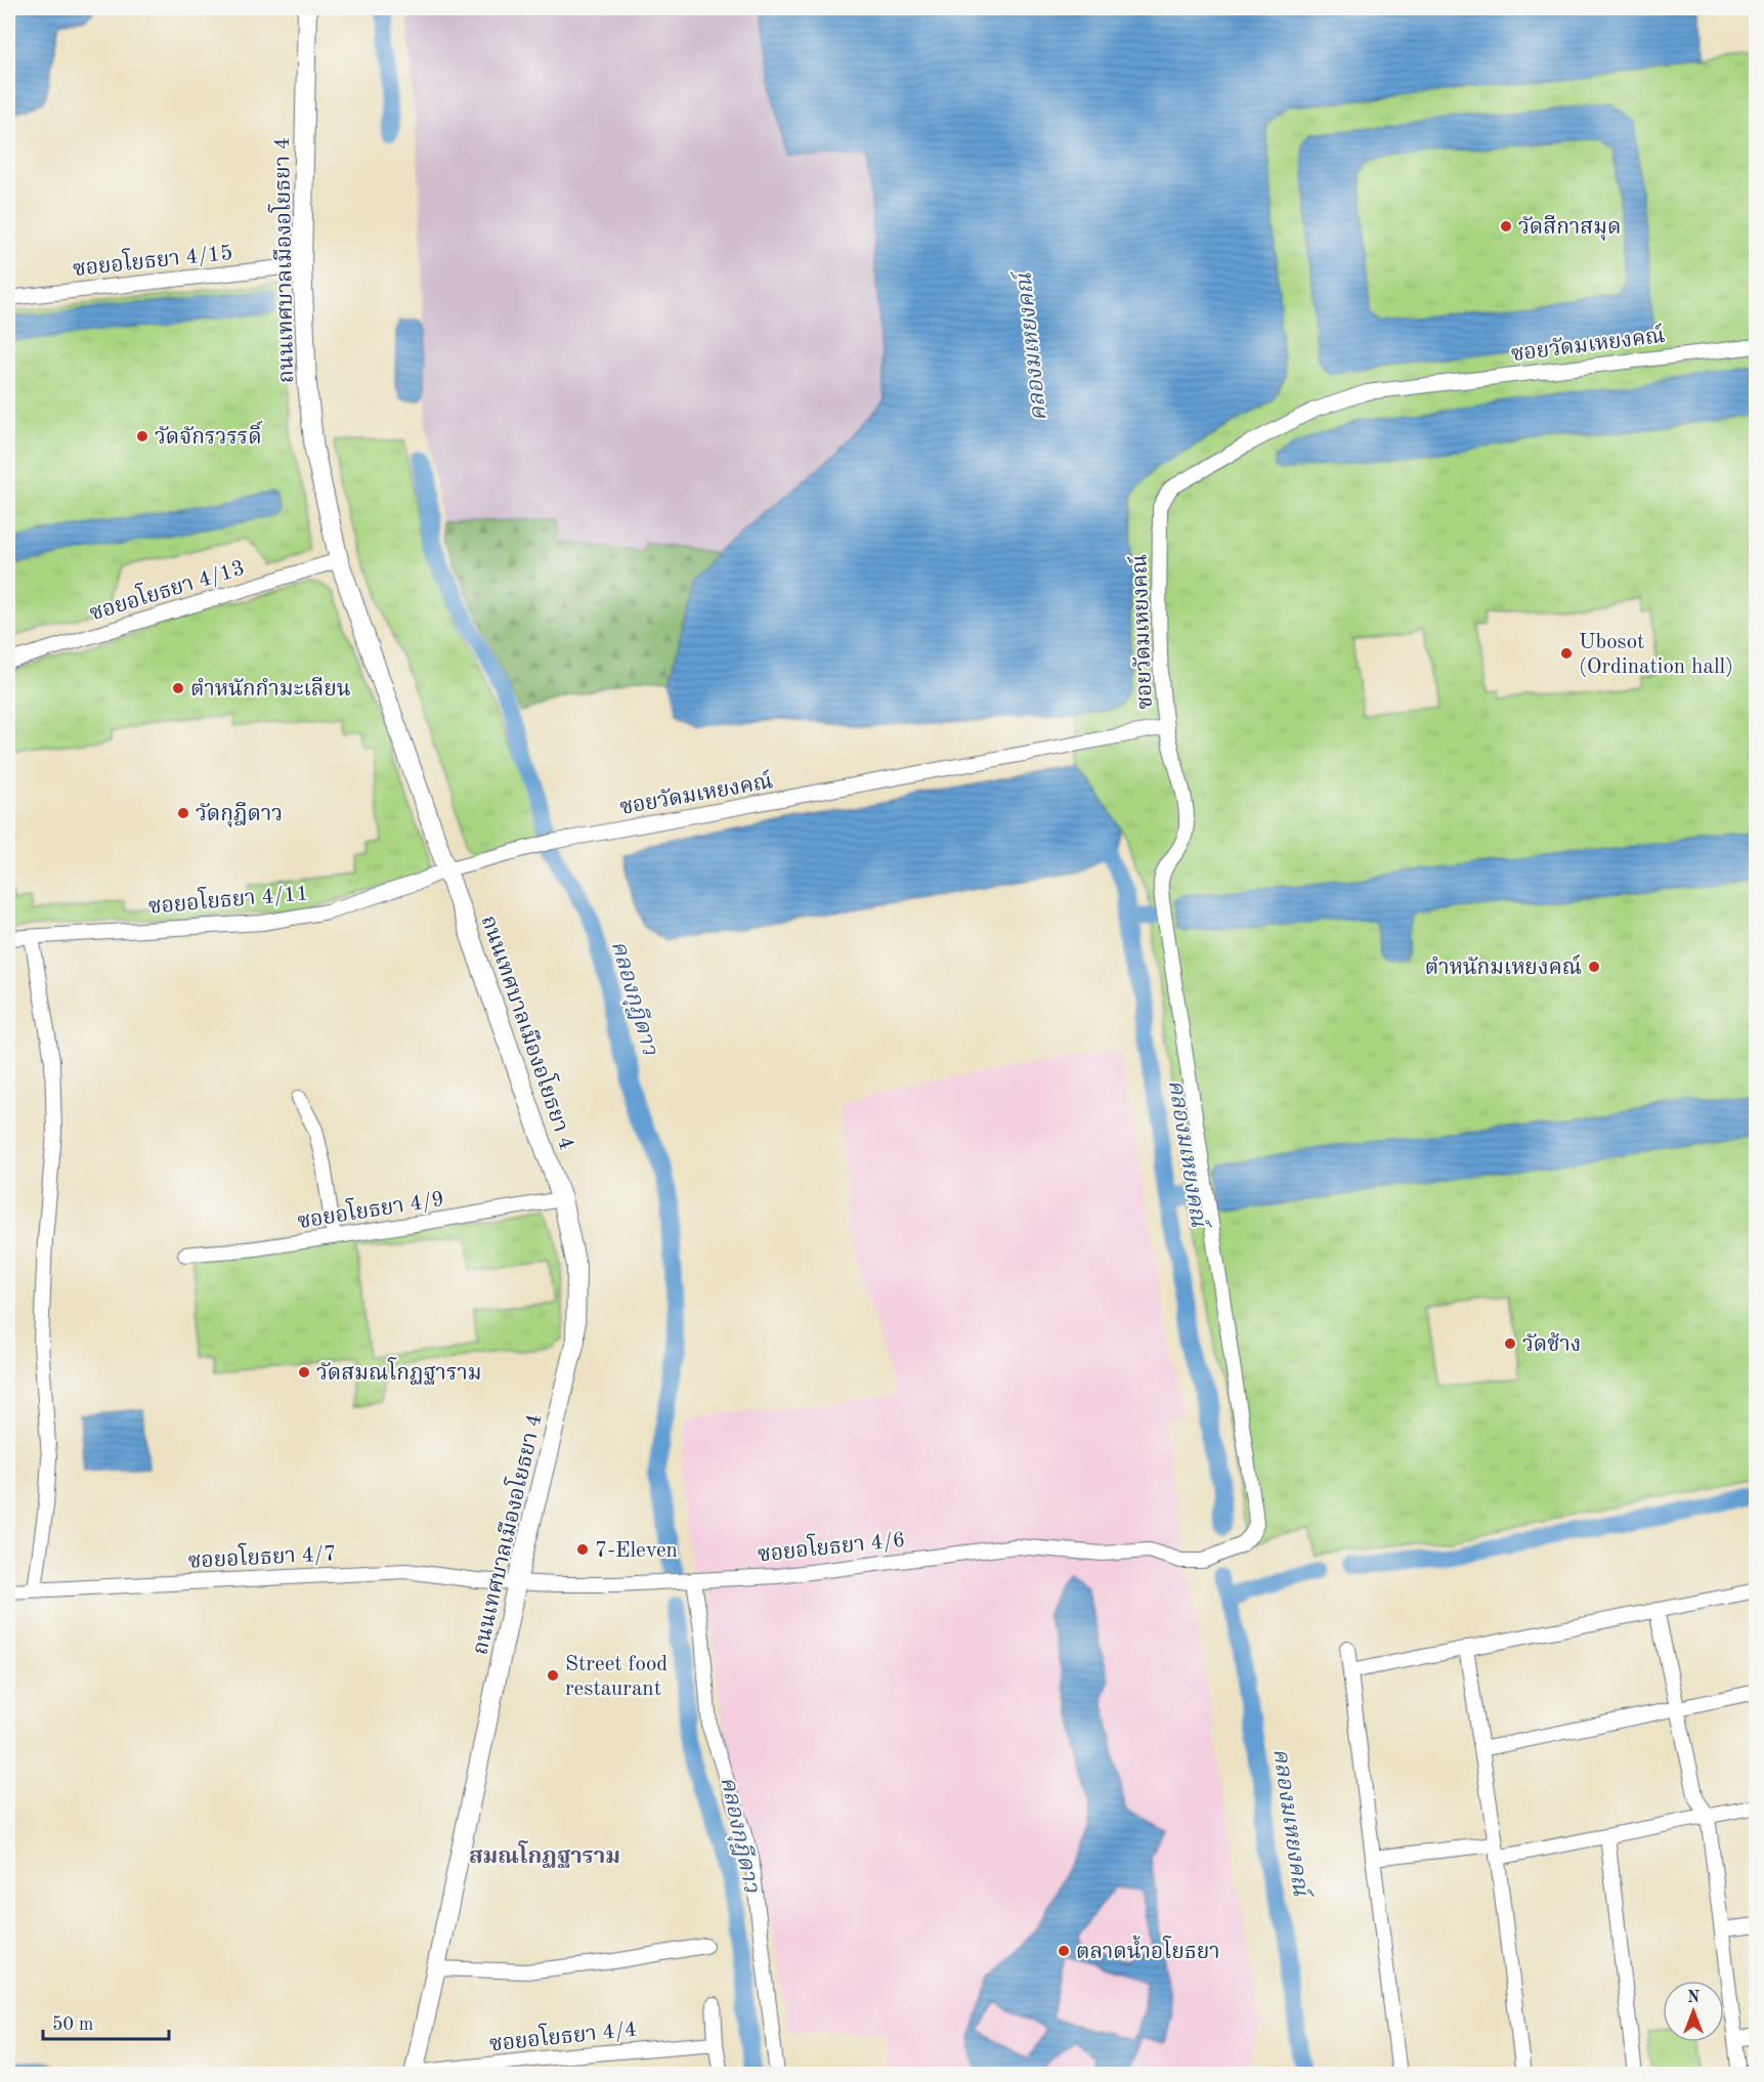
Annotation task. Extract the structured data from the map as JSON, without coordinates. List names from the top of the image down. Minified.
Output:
{"streets":{"street":["ซอยอโยธยา 4/15","ถนนเทศบาลเมืองอโยธยา 4","ซอยวัดมเหยงคณ์","ซอยอโยธยา 4/13","ซอยอโยธยา 4/11","ซอยอโยธยา 4/9","ซอยอโยธยา 4/6","ซอยอโยธยา 4/7","ซอยอโยธยา 4/4"]},"crossings":[["ซอยอโยธยา 4/15","ถนนเทศบาลเมืองอโยธยา 4"],["ถนนเทศบาลเมืองอโยธยา 4","ซอยวัดมเหยงคณ์"],["ถนนเทศบาลเมืองอโยธยา 4","ซอยอโยธยา 4/13"],["ถนนเทศบาลเมืองอโยธยา 4","ซอยอโยธยา 4/11"],["ถนนเทศบาลเมืองอโยธยา 4","ซอยอโยธยา 4/9"],["ถนนเทศบาลเมืองอโยธยา 4","ซอยอโยธยา 4/6"],["ถนนเทศบาลเมืองอโยธยา 4","ซอยอโยธยา 4/7"],["ถนนเทศบาลเมืองอโยธยา 4","ซอยอโยธยา 4/4"],["ซอยวัดมเหยงคณ์","ซอยอโยธยา 4/11"],["ซอยวัดมเหยงคณ์","ซอยอโยธยา 4/6"],["ซอยอโยธยา 4/6","ซอยอโยธยา 4/7"]],"districts":["สมณโกฏฐาราม"],"water":["คลองมเหยงคณ์","คลองกุฎีดาว"],"places":["วัดสีกาสมุด","วัดจักรวรรดิ์","Ubosot (Ordination hall)","ตำหนักกำมะเลียน","วัดกุฎีดาว","ตำหนักมเหยงคณ์","วัดช้าง","วัดสมณโกฏฐาราม","7-Eleven","Street food restaurant","ตลาดน้ำอโยธยา"],"scale_bar":"50 m","north":"top"}
